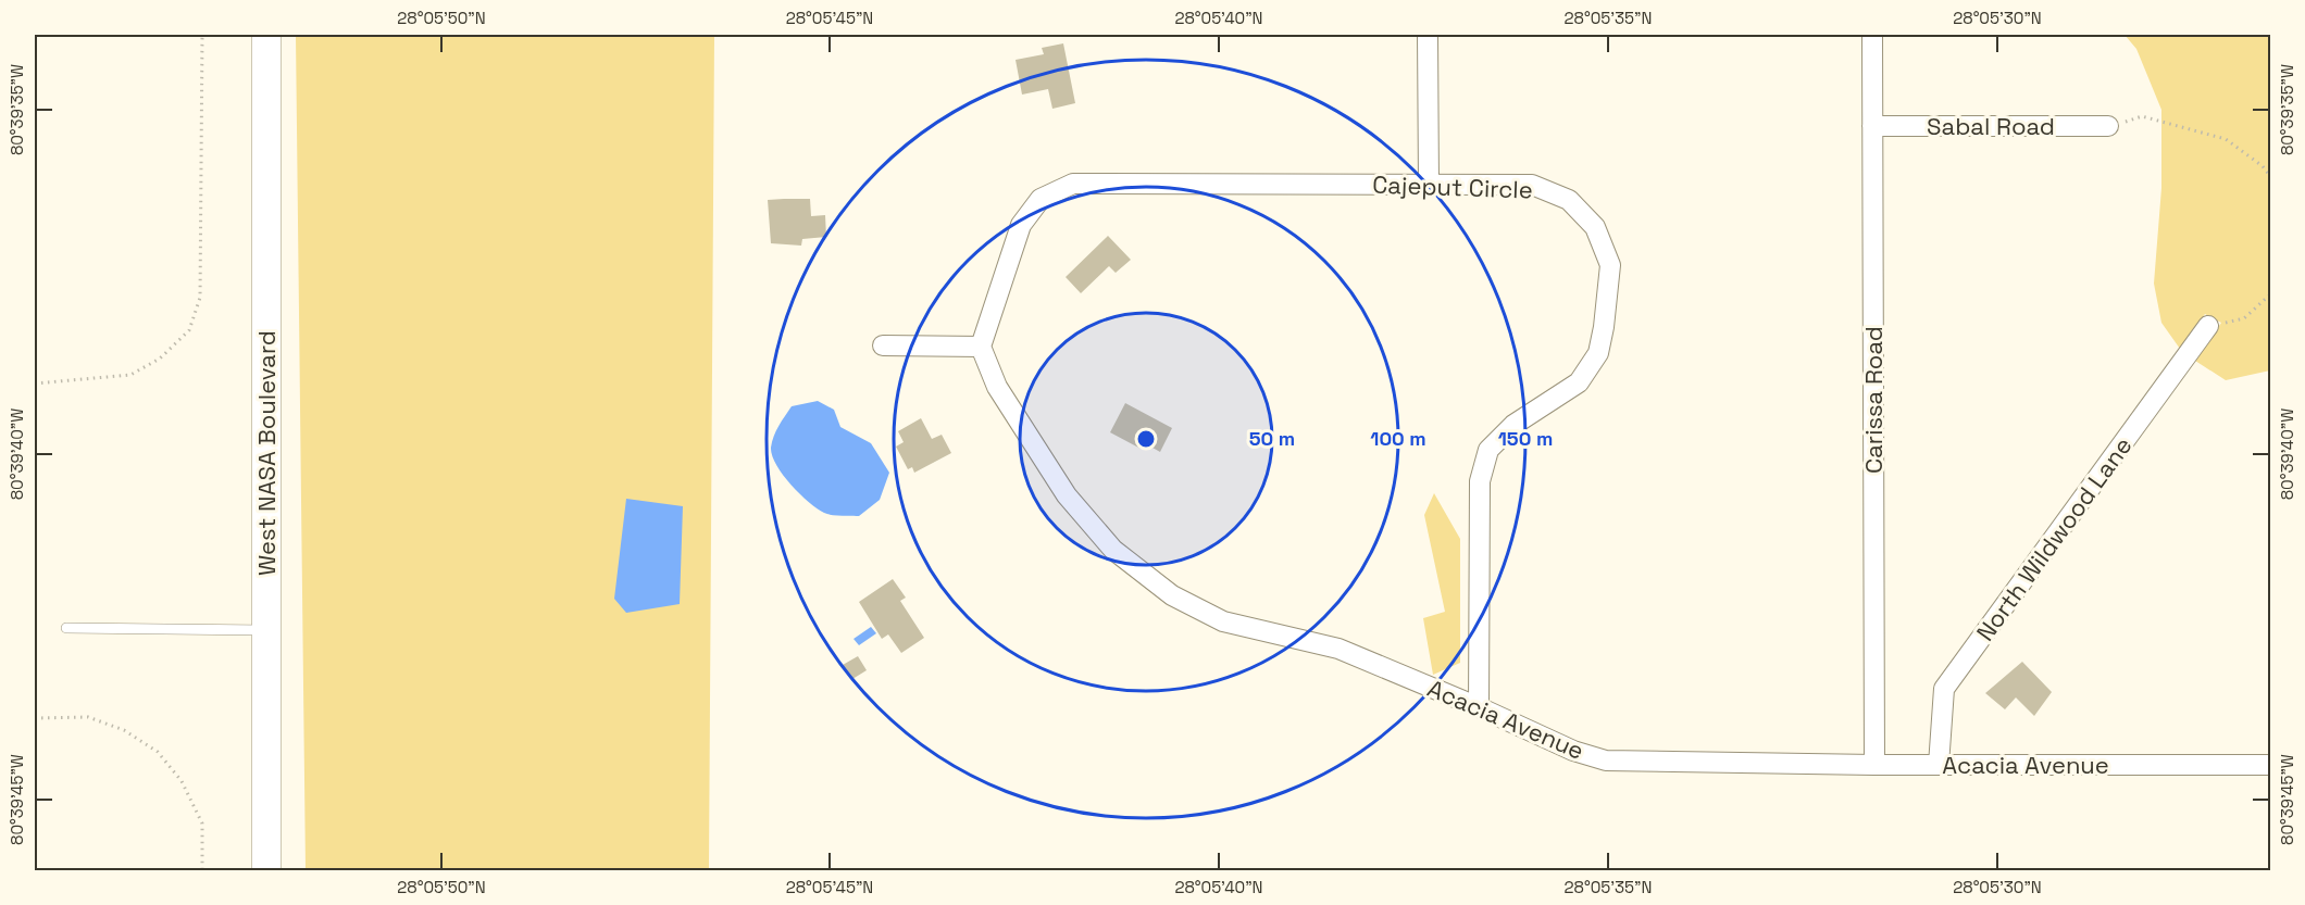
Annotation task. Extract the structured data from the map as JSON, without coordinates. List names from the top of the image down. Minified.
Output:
{"streets":{"main road":["West NASA Boulevard"],"street":["Sabal Road","Cajeput Circle","Carissa Road","North Wildwood Lane","Acacia Avenue"]},"crossings":[["Sabal Road","Carissa Road"],["Cajeput Circle","Acacia Avenue"],["Carissa Road","Acacia Avenue"],["North Wildwood Lane","Acacia Avenue"]],"coordinates":["28°05'50\"N","28°05'45\"N","28°05'40\"N","28°05'35\"N","28°05'30\"N","80°39'35\"W","80°39'40\"W","80°39'45\"W"],"rings":["50 m","100 m","150 m"]}
